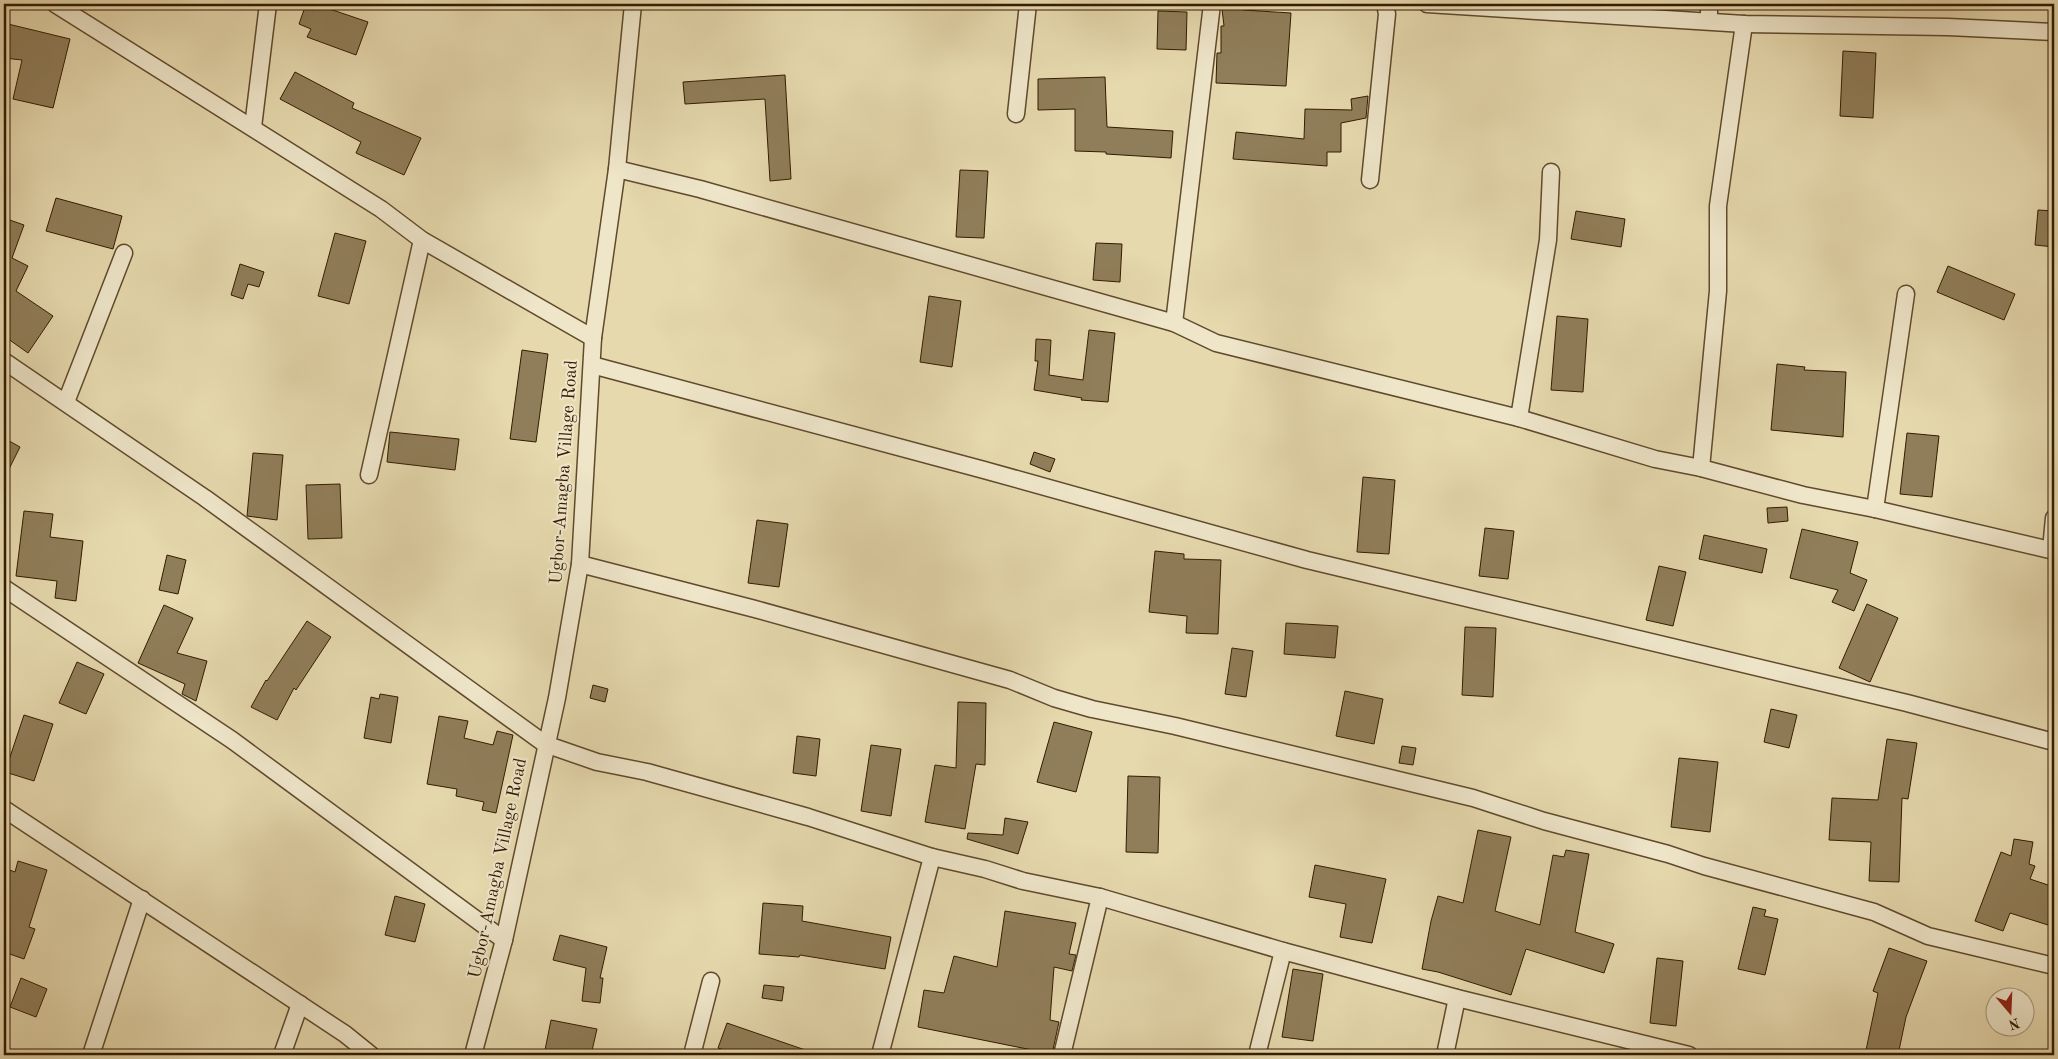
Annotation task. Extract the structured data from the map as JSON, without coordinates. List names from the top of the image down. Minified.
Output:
{"streets":{"street":["Ugbor-Amagba Village Road"]},"north":"bottom"}
